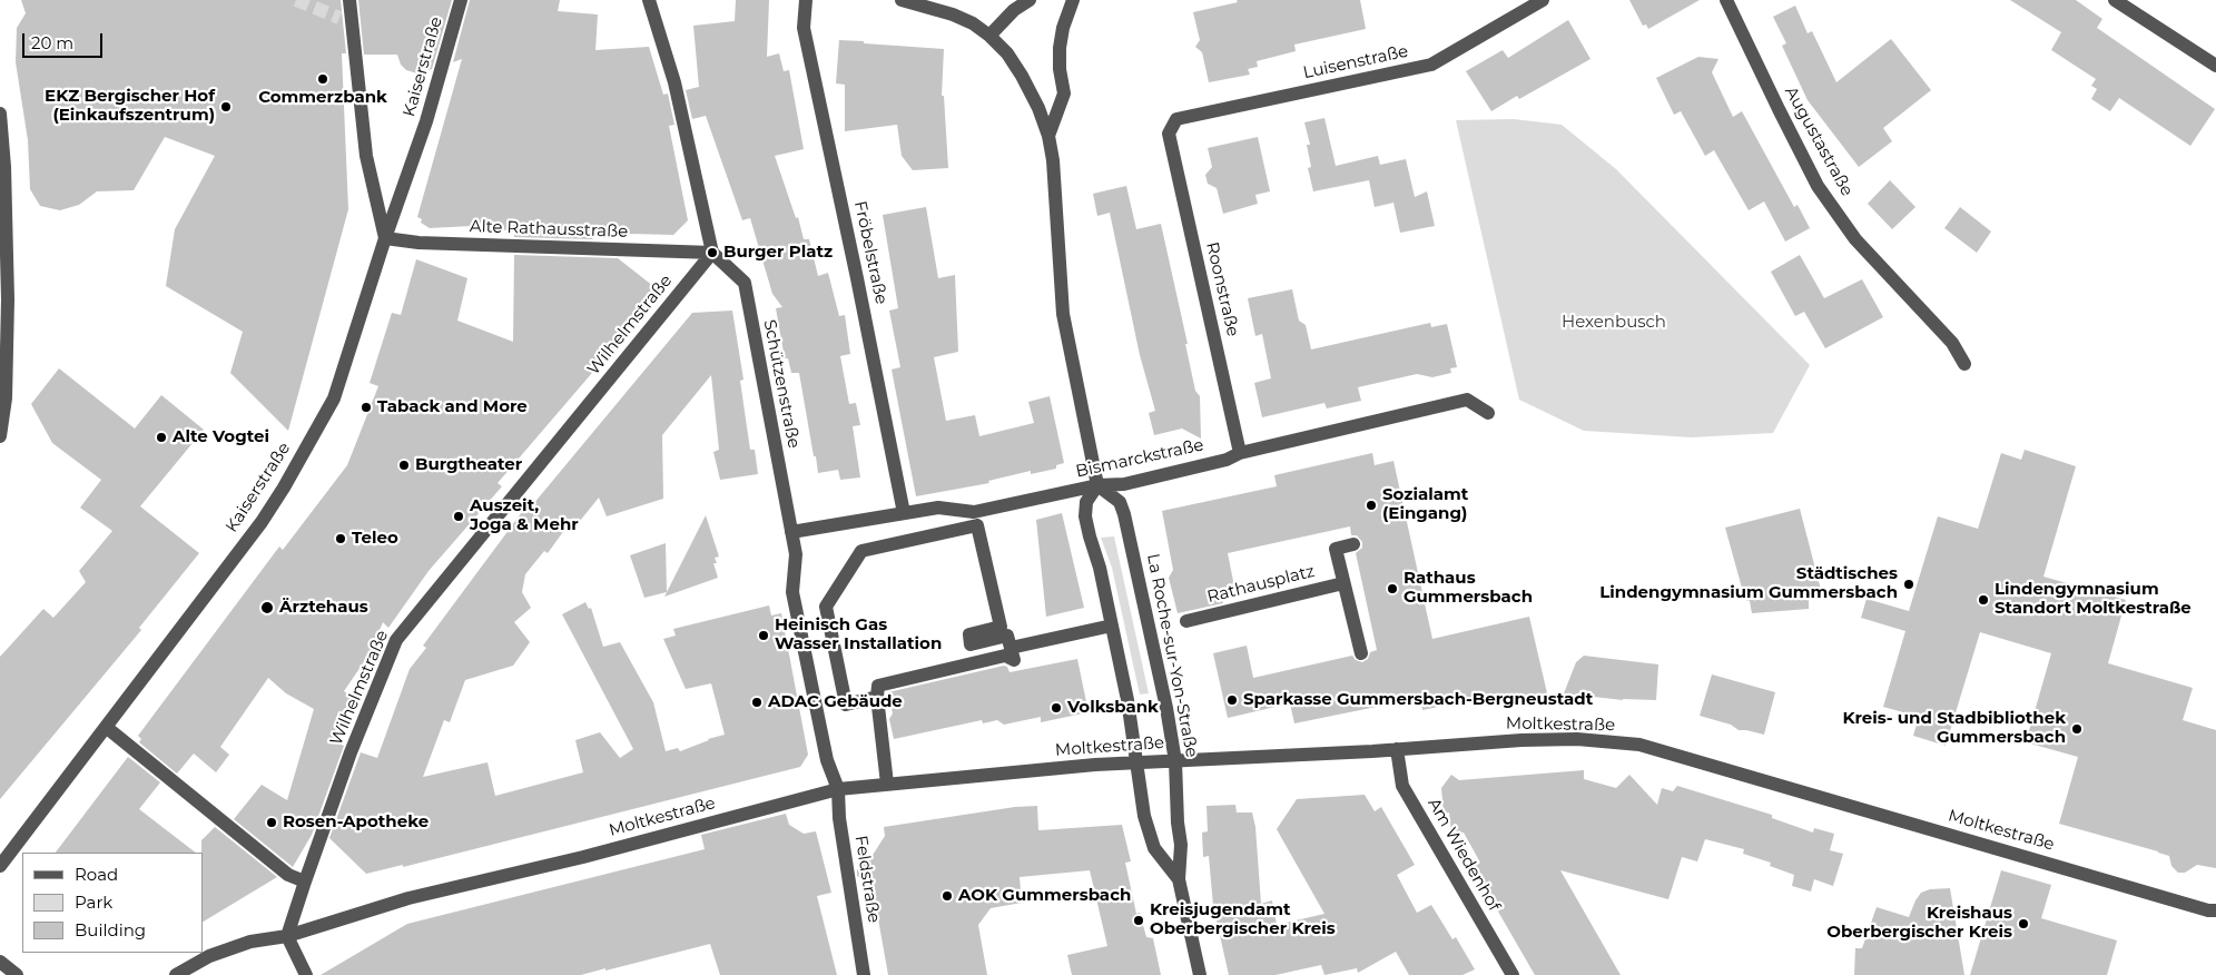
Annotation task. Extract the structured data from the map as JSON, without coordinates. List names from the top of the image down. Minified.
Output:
{"streets":{"street":["Luisenstraße","Kaiserstraße","Augustastraße","Alte Rathausstraße","Fröbelstraße","Roonstraße","Wilhelmstraße","Schützenstraße","Bismarckstraße","Rathausplatz","La Roche-sur-Yon-Straße","Moltkestraße","Am Wiedenhof","Feldstraße"]},"crossings":[["Luisenstraße","Roonstraße"],["Kaiserstraße","Alte Rathausstraße"],["Alte Rathausstraße","Wilhelmstraße"],["Alte Rathausstraße","Schützenstraße"],["Fröbelstraße","Bismarckstraße"],["Roonstraße","Bismarckstraße"],["Wilhelmstraße","Schützenstraße"],["Wilhelmstraße","Moltkestraße"],["Schützenstraße","Bismarckstraße"],["Schützenstraße","Moltkestraße"],["Schützenstraße","Feldstraße"],["Bismarckstraße","La Roche-sur-Yon-Straße"],["La Roche-sur-Yon-Straße","Moltkestraße"],["Moltkestraße","Am Wiedenhof"],["Moltkestraße","Feldstraße"]],"parks":["Hexenbusch"],"places":["Commerzbank","EKZ Bergischer Hof (Einkaufszentrum)","Burger Platz","Taback and More","Alte Vogtei","Burgtheater","Sozialamt (Eingang)","Auszeit, Joga & Mehr","Teleo","Städtisches Lindengymnasium Gummersbach","Rathaus Gummersbach","Lindengymnasium Standort Moltkestraße","Ärztehaus","Heinisch Gas Wasser Installation","Sparkasse Gummersbach-Bergneustadt","ADAC Gebäude","Volksbank","Kreis- und Stadbibliothek Gummersbach","Rosen-Apotheke","AOK Gummersbach","Kreisjugendamt Oberbergischer Kreis","Kreishaus Oberbergischer Kreis"],"legend":["Road","Park","Building"],"scale_bar":"20 m"}
